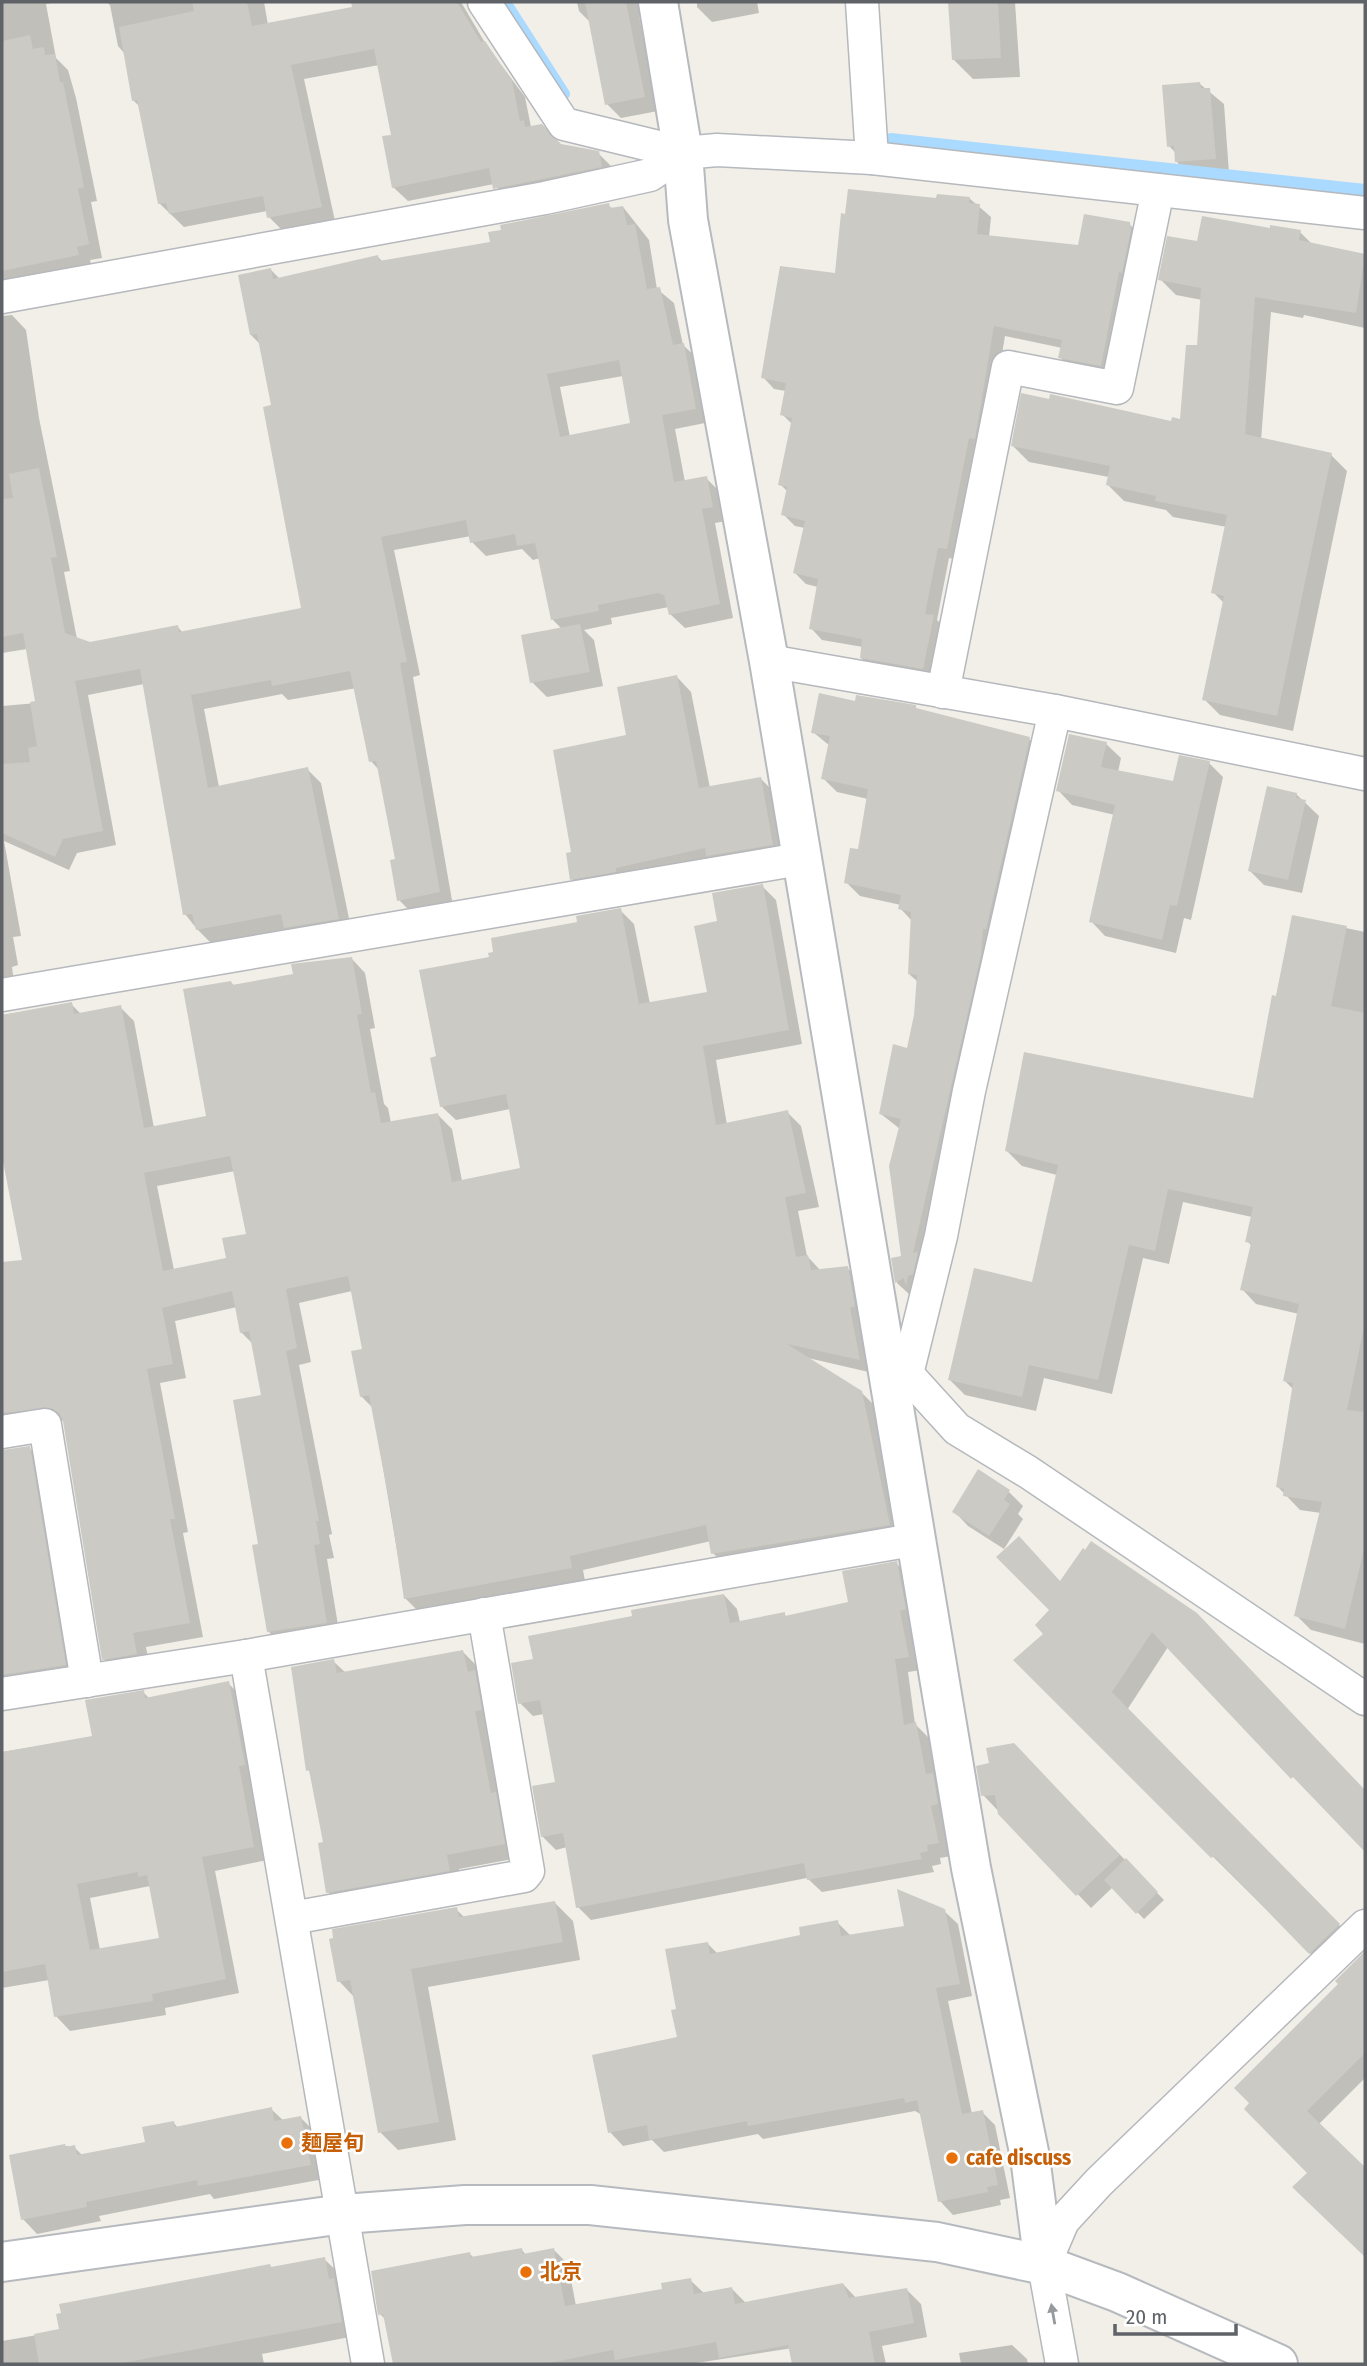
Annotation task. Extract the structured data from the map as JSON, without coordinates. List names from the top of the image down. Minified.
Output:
{"places":["麺屋旬","cafe discuss","北京"],"scale_bar":"20 m"}
